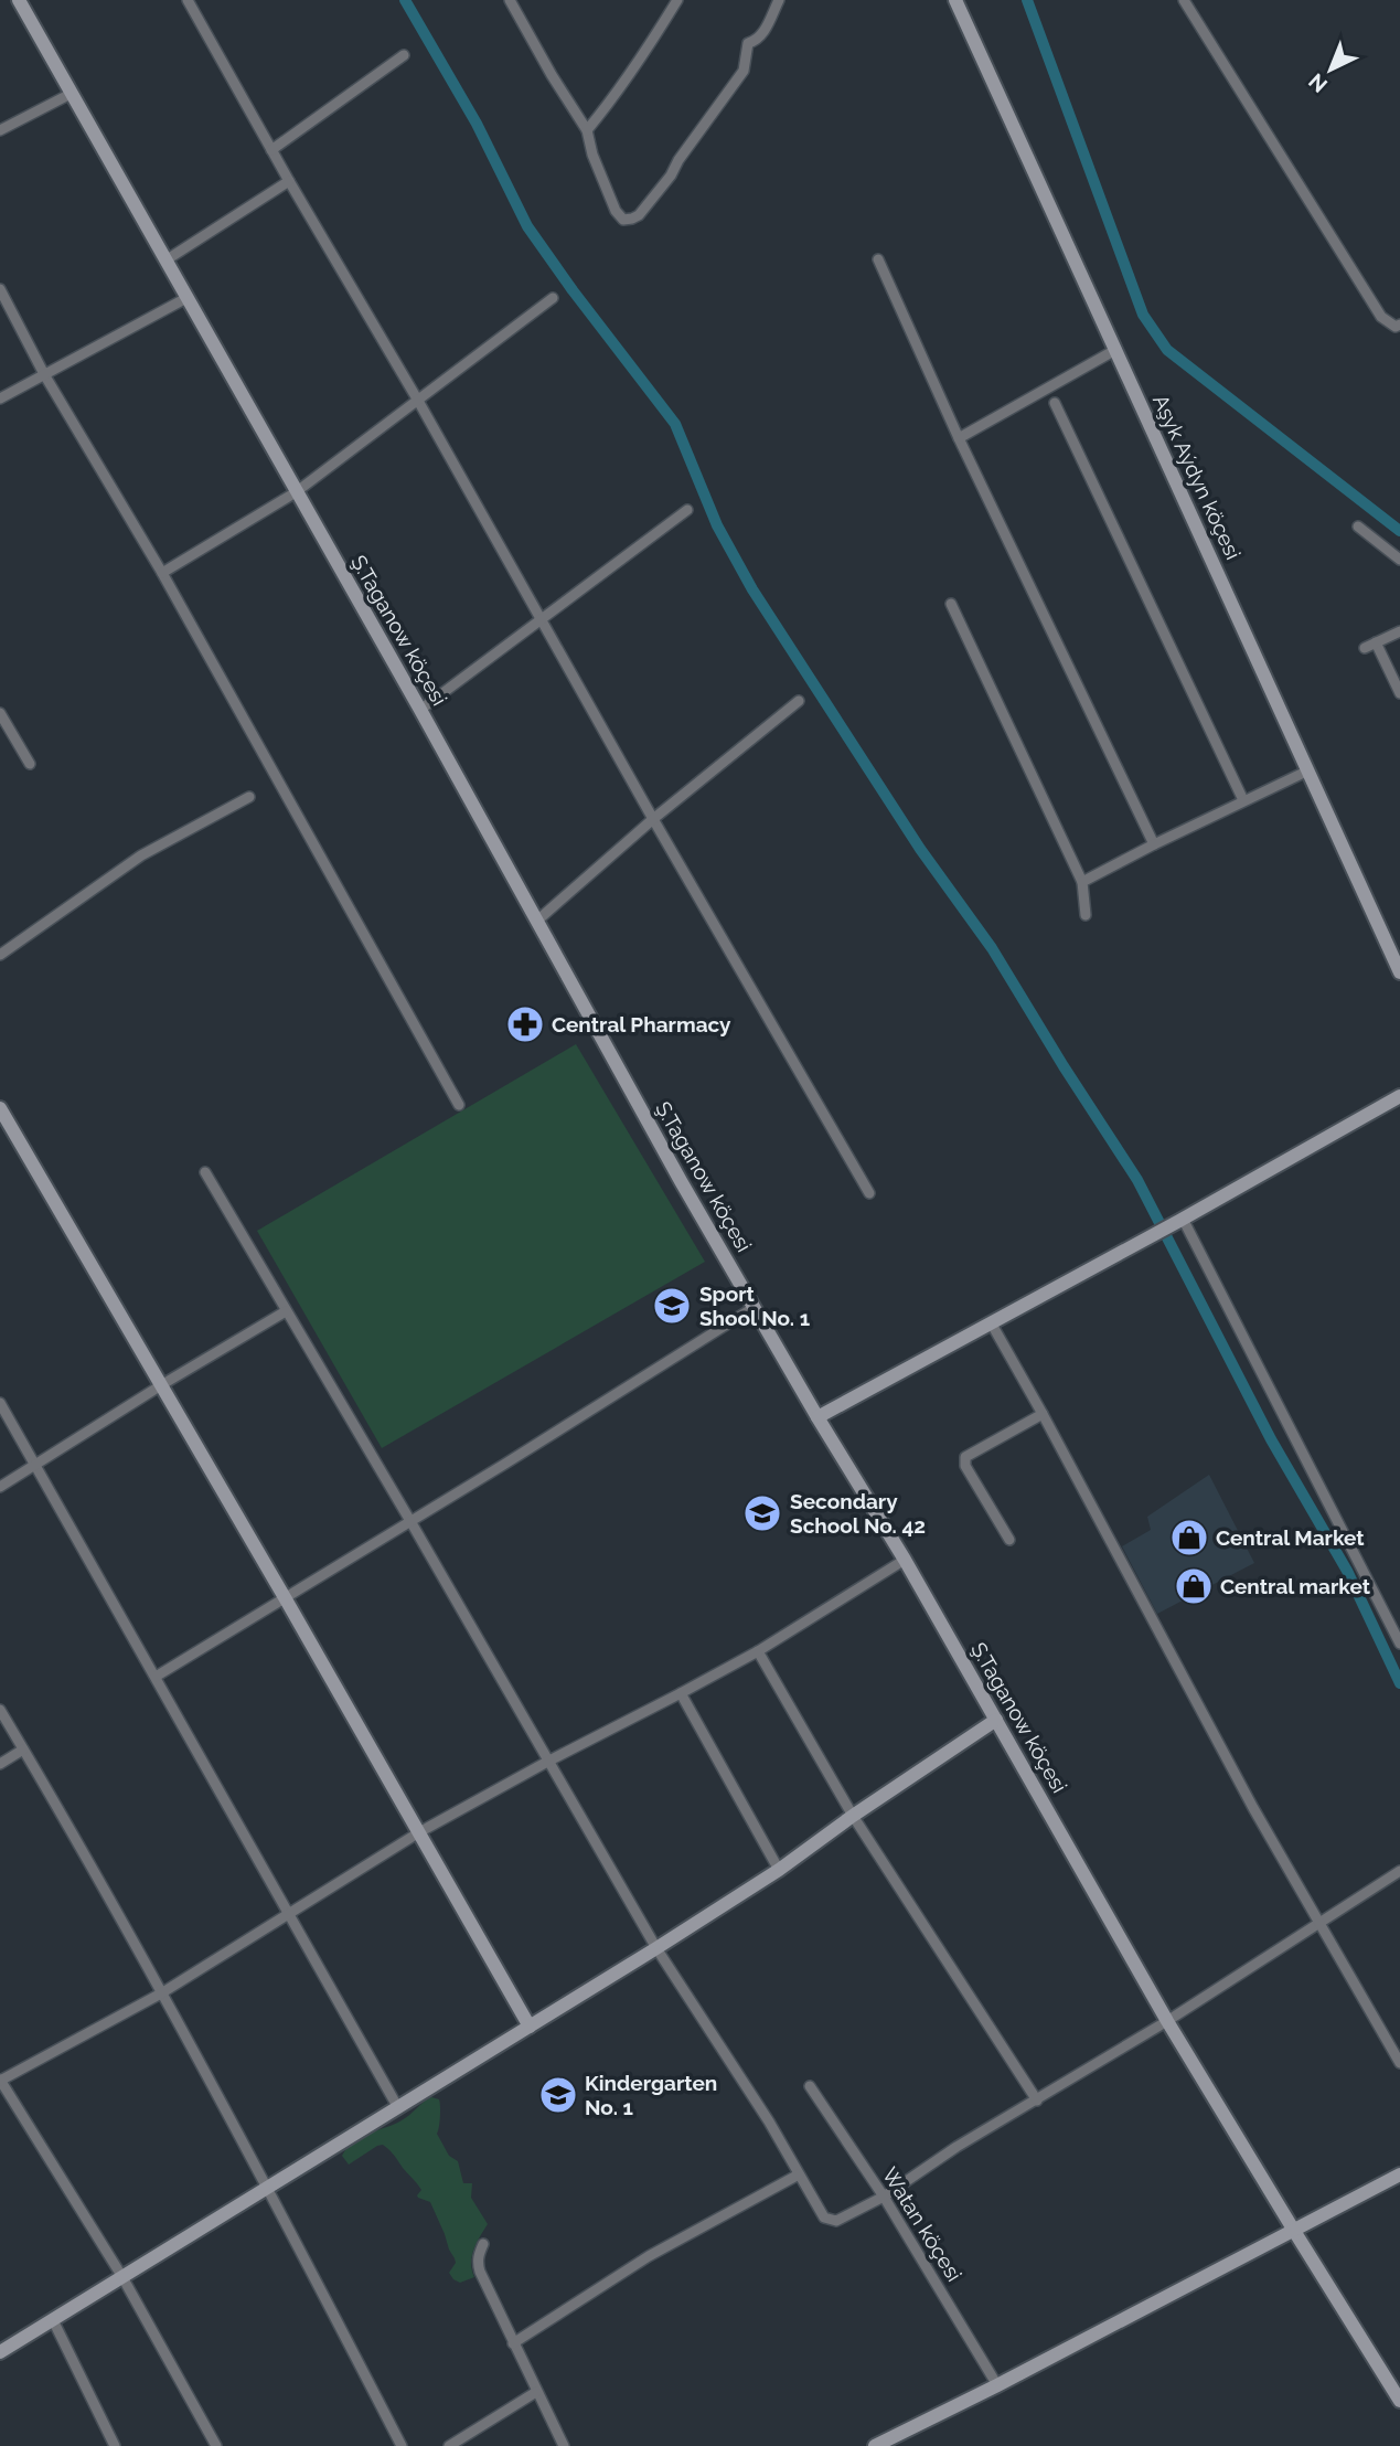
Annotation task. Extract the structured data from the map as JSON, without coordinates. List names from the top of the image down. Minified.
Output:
{"streets":{"street":["Aşyk Aýdyn köçesi","Ş.Taganow köçesi","Watan köçesi"]},"places":{"pharmacy":["Central Pharmacy"],"school or university":["Sport Shool No. 1","Secondary School No. 42","Kindergarten No. 1"],"shop":["Central Market","Central market"]},"north":"bottom left"}
